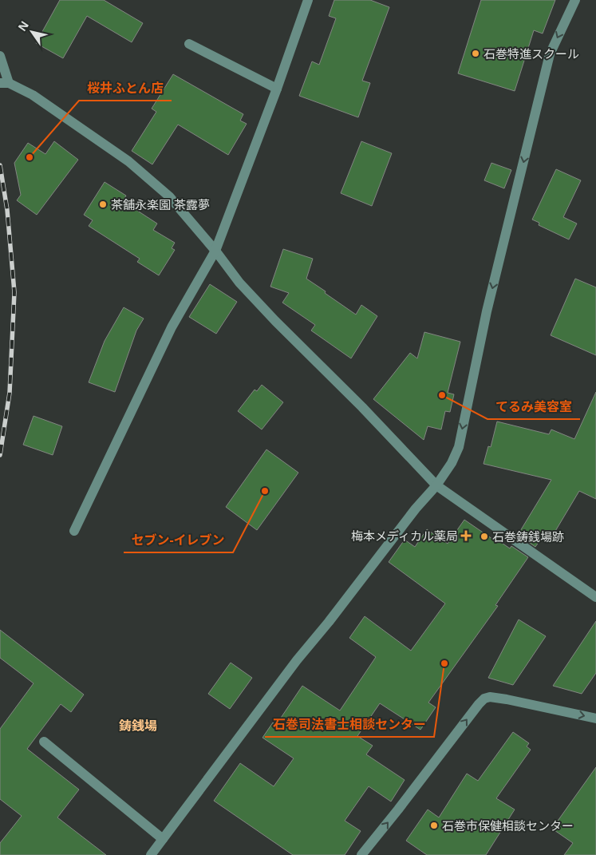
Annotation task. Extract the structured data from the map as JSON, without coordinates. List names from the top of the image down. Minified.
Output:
{"districts":["鋳銭場"],"places":{"other":["石巻特進スクール","桜井ふとん店","茶舗永楽園 茶露夢","てるみ美容室","セブン-イレブン","石巻鋳銭場跡","石巻司法書士相談センター","石巻市保健相談センター"],"health":["梅本メディカル薬局"]},"north":"top left"}
